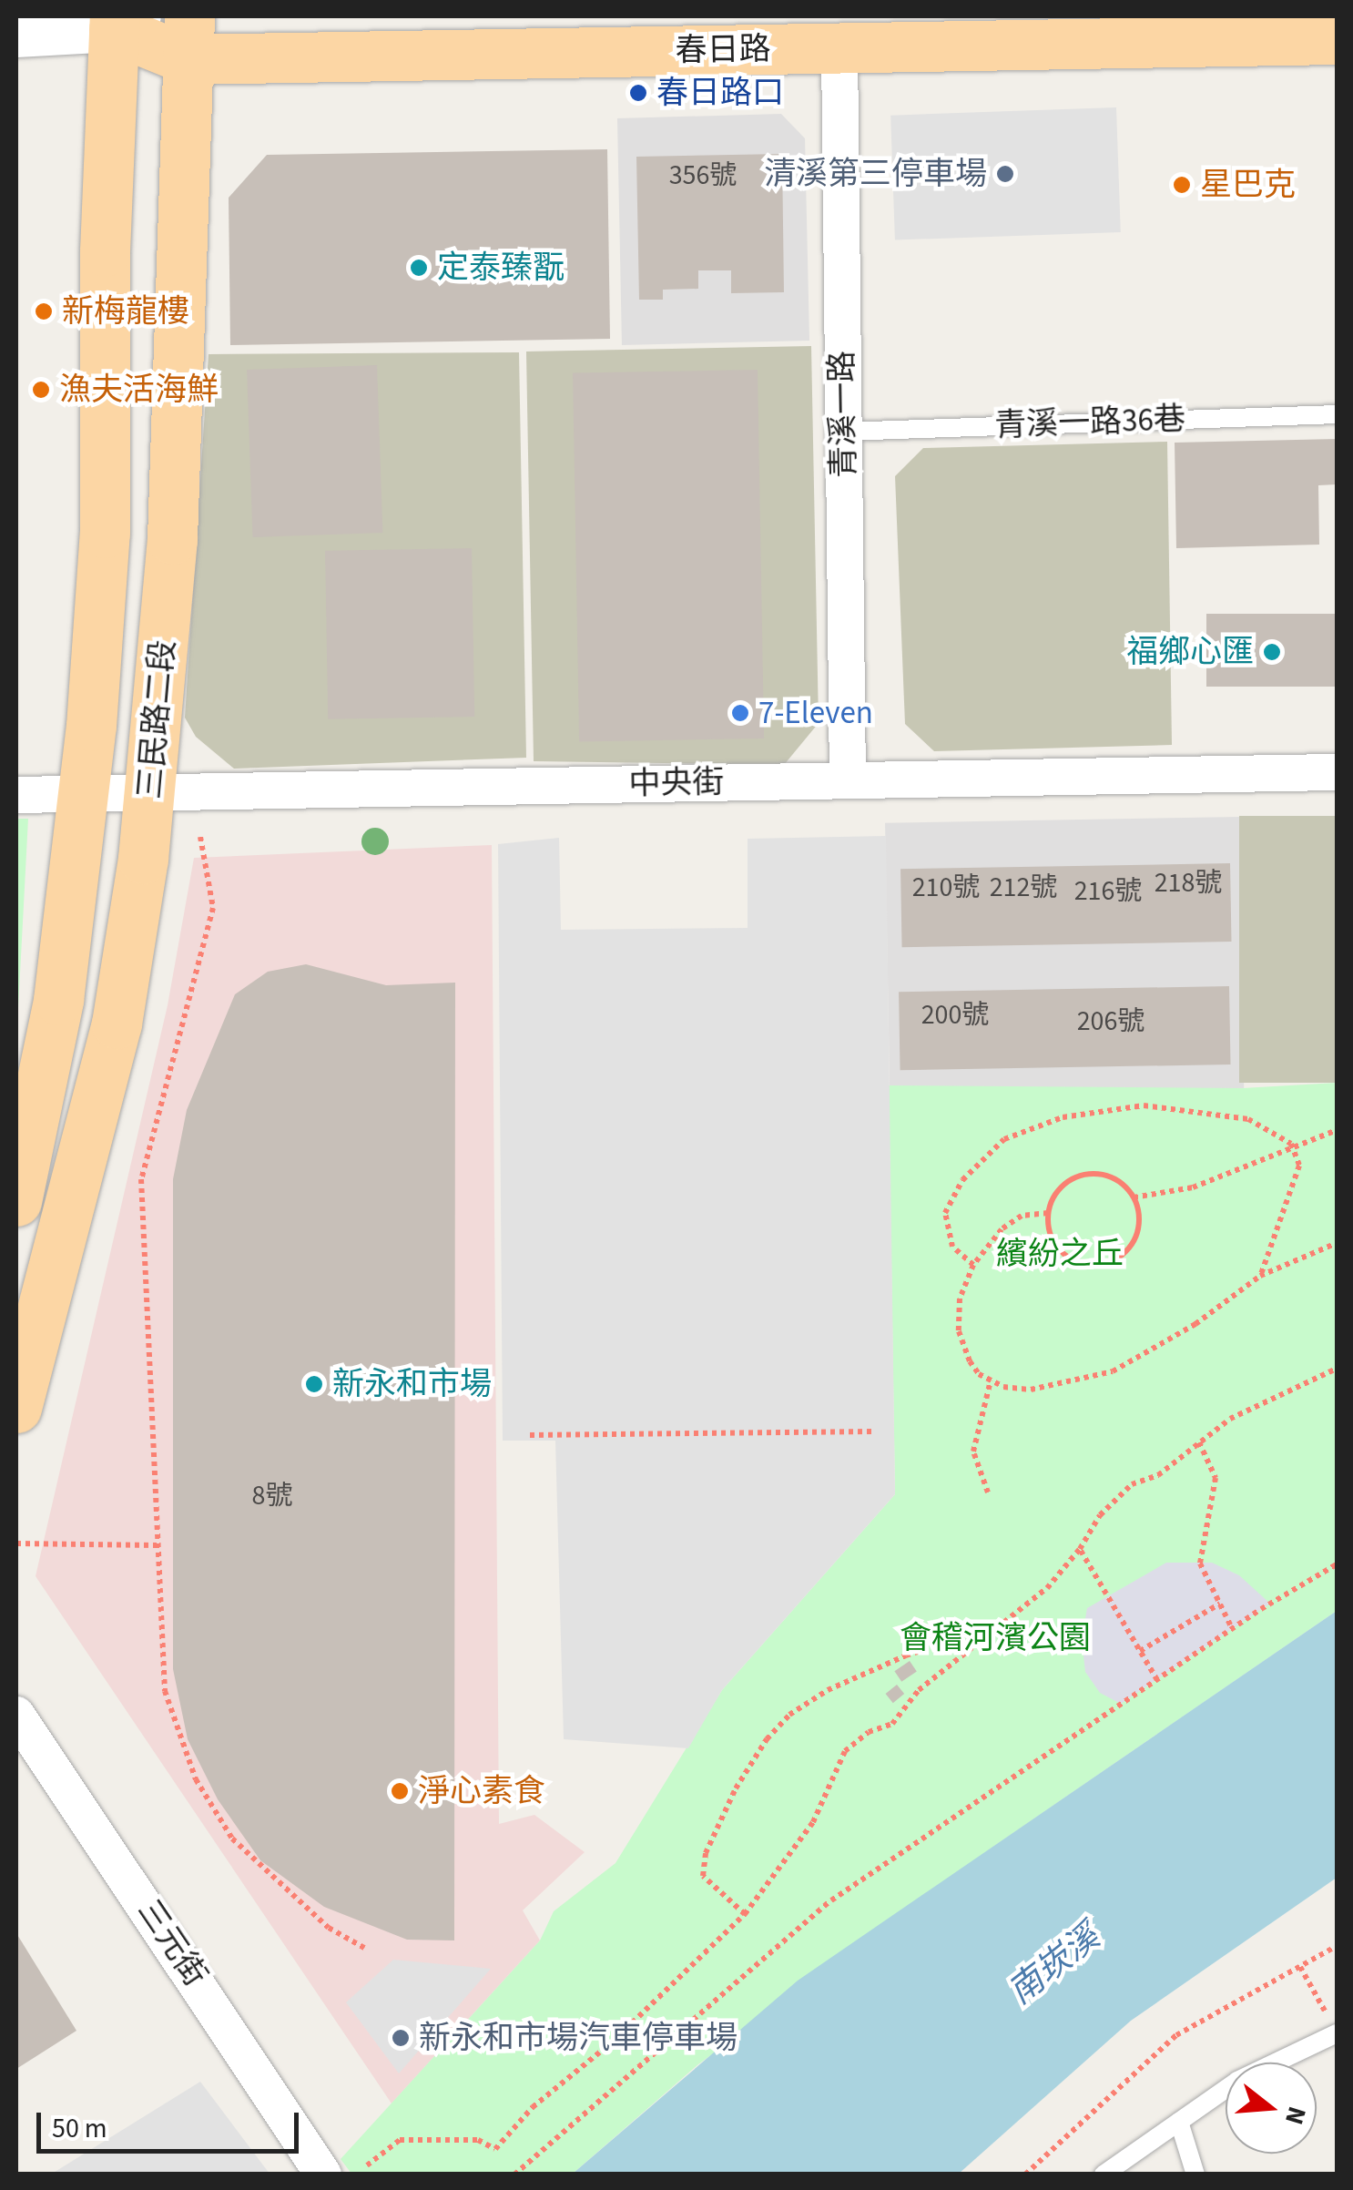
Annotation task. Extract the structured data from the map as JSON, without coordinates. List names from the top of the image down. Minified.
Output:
{"streets":{"main road":["春日路","三民路二段"],"street":["青溪一路","中央街","三元街"],"lane":["青溪一路36巷"]},"crossings":[["春日路","青溪一路"],["春日路","三民路二段"],["青溪一路","青溪一路36巷"],["青溪一路","中央街"],["三民路二段","中央街"]],"water":["南崁溪"],"parks":["繽紛之丘","會稽河濱公園"],"places":["春日路口","清溪第三停車場","星巴克","定泰臻翫","新梅龍樓","漁夫活海鮮","福鄉心匯","7-Eleven","新永和市場","淨心素食","新永和市場汽車停車場"],"house_numbers":["356號","218號","210號","212號","216號","200號","206號","8號"],"scale_bar":"50 m","north":"right"}
